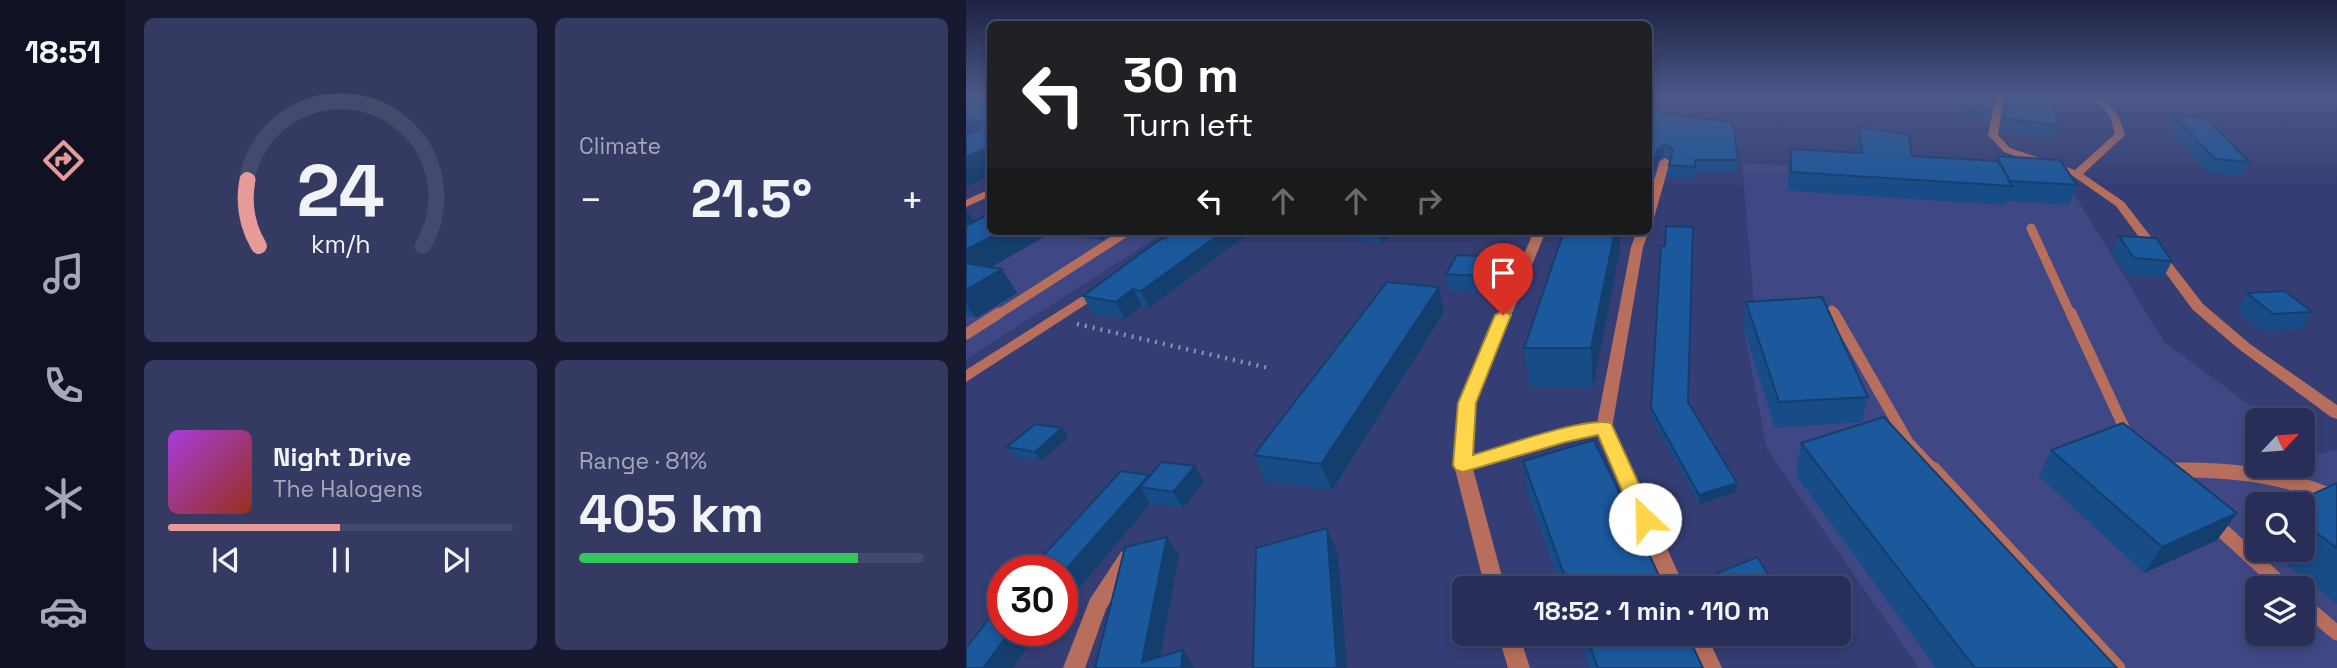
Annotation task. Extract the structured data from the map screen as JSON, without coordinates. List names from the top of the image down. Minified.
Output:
{"north":"top right","page":{"tabs":"18:51","tile":["Climate",["Range · 81%","405 km"]],"turn":["30 m","Turn left"],"heat":["−","21.5°","+"],"song":["Night Drive","The Halogens"],"limit":"30","trip":"18:52 · 1 min · 110 m","gauge":["24","km/h"]}}
